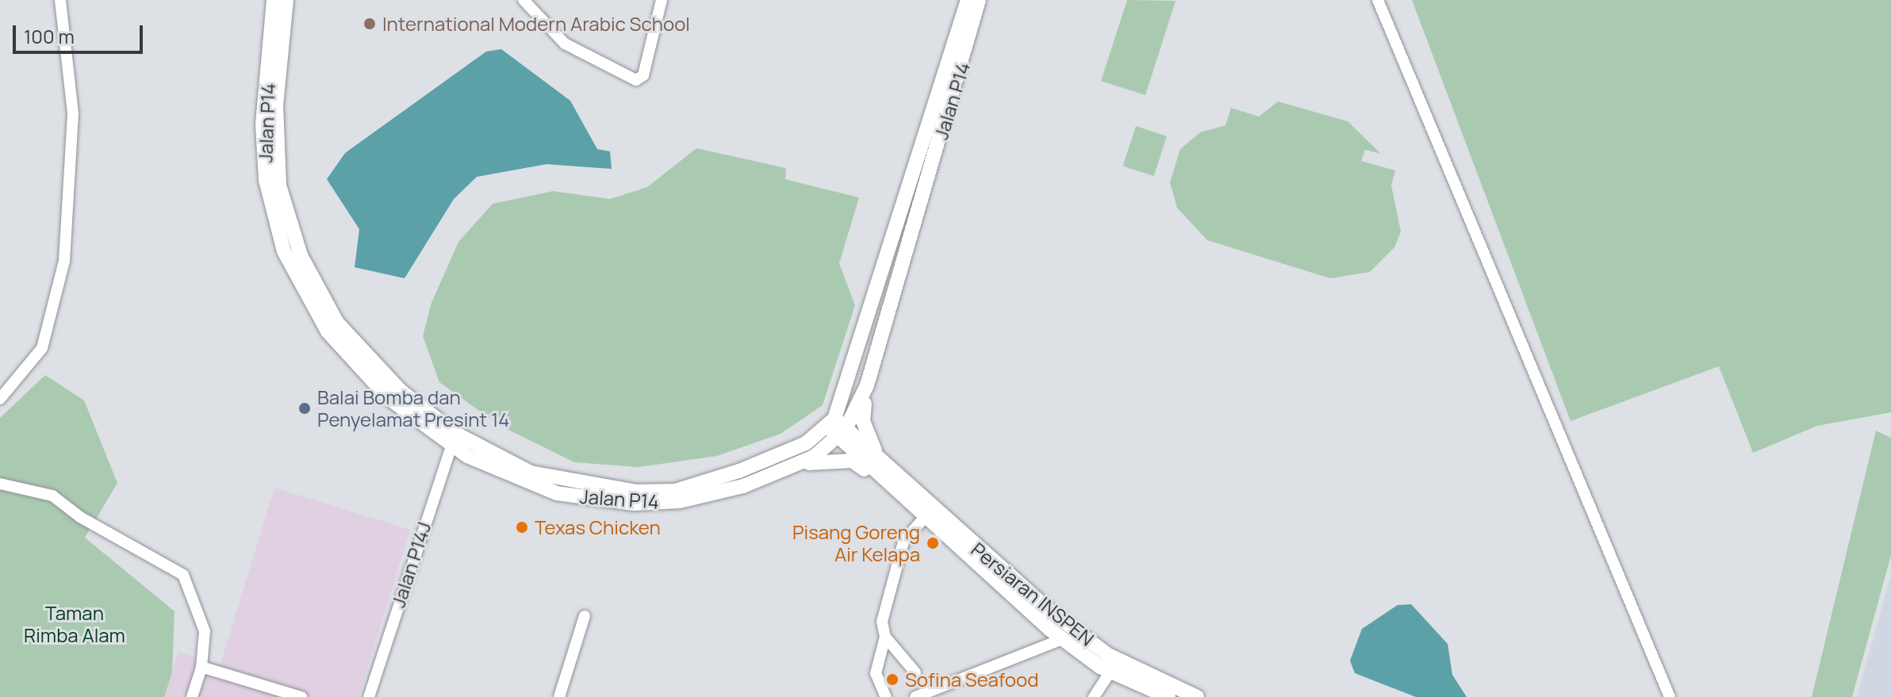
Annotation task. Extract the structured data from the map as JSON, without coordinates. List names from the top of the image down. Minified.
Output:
{"streets":{"main road":["Jalan P14","Persiaran INSPEN"],"street":["Jalan P14J"]},"crossings":[["Jalan P14","Jalan P14J"]],"parks":["Taman Rimba Alam"],"places":["International Modern Arabic School","Balai Bomba dan Penyelamat Presint 14","Texas Chicken","Pisang Goreng Air Kelapa","Sofina Seafood"],"scale_bar":"100 m"}
